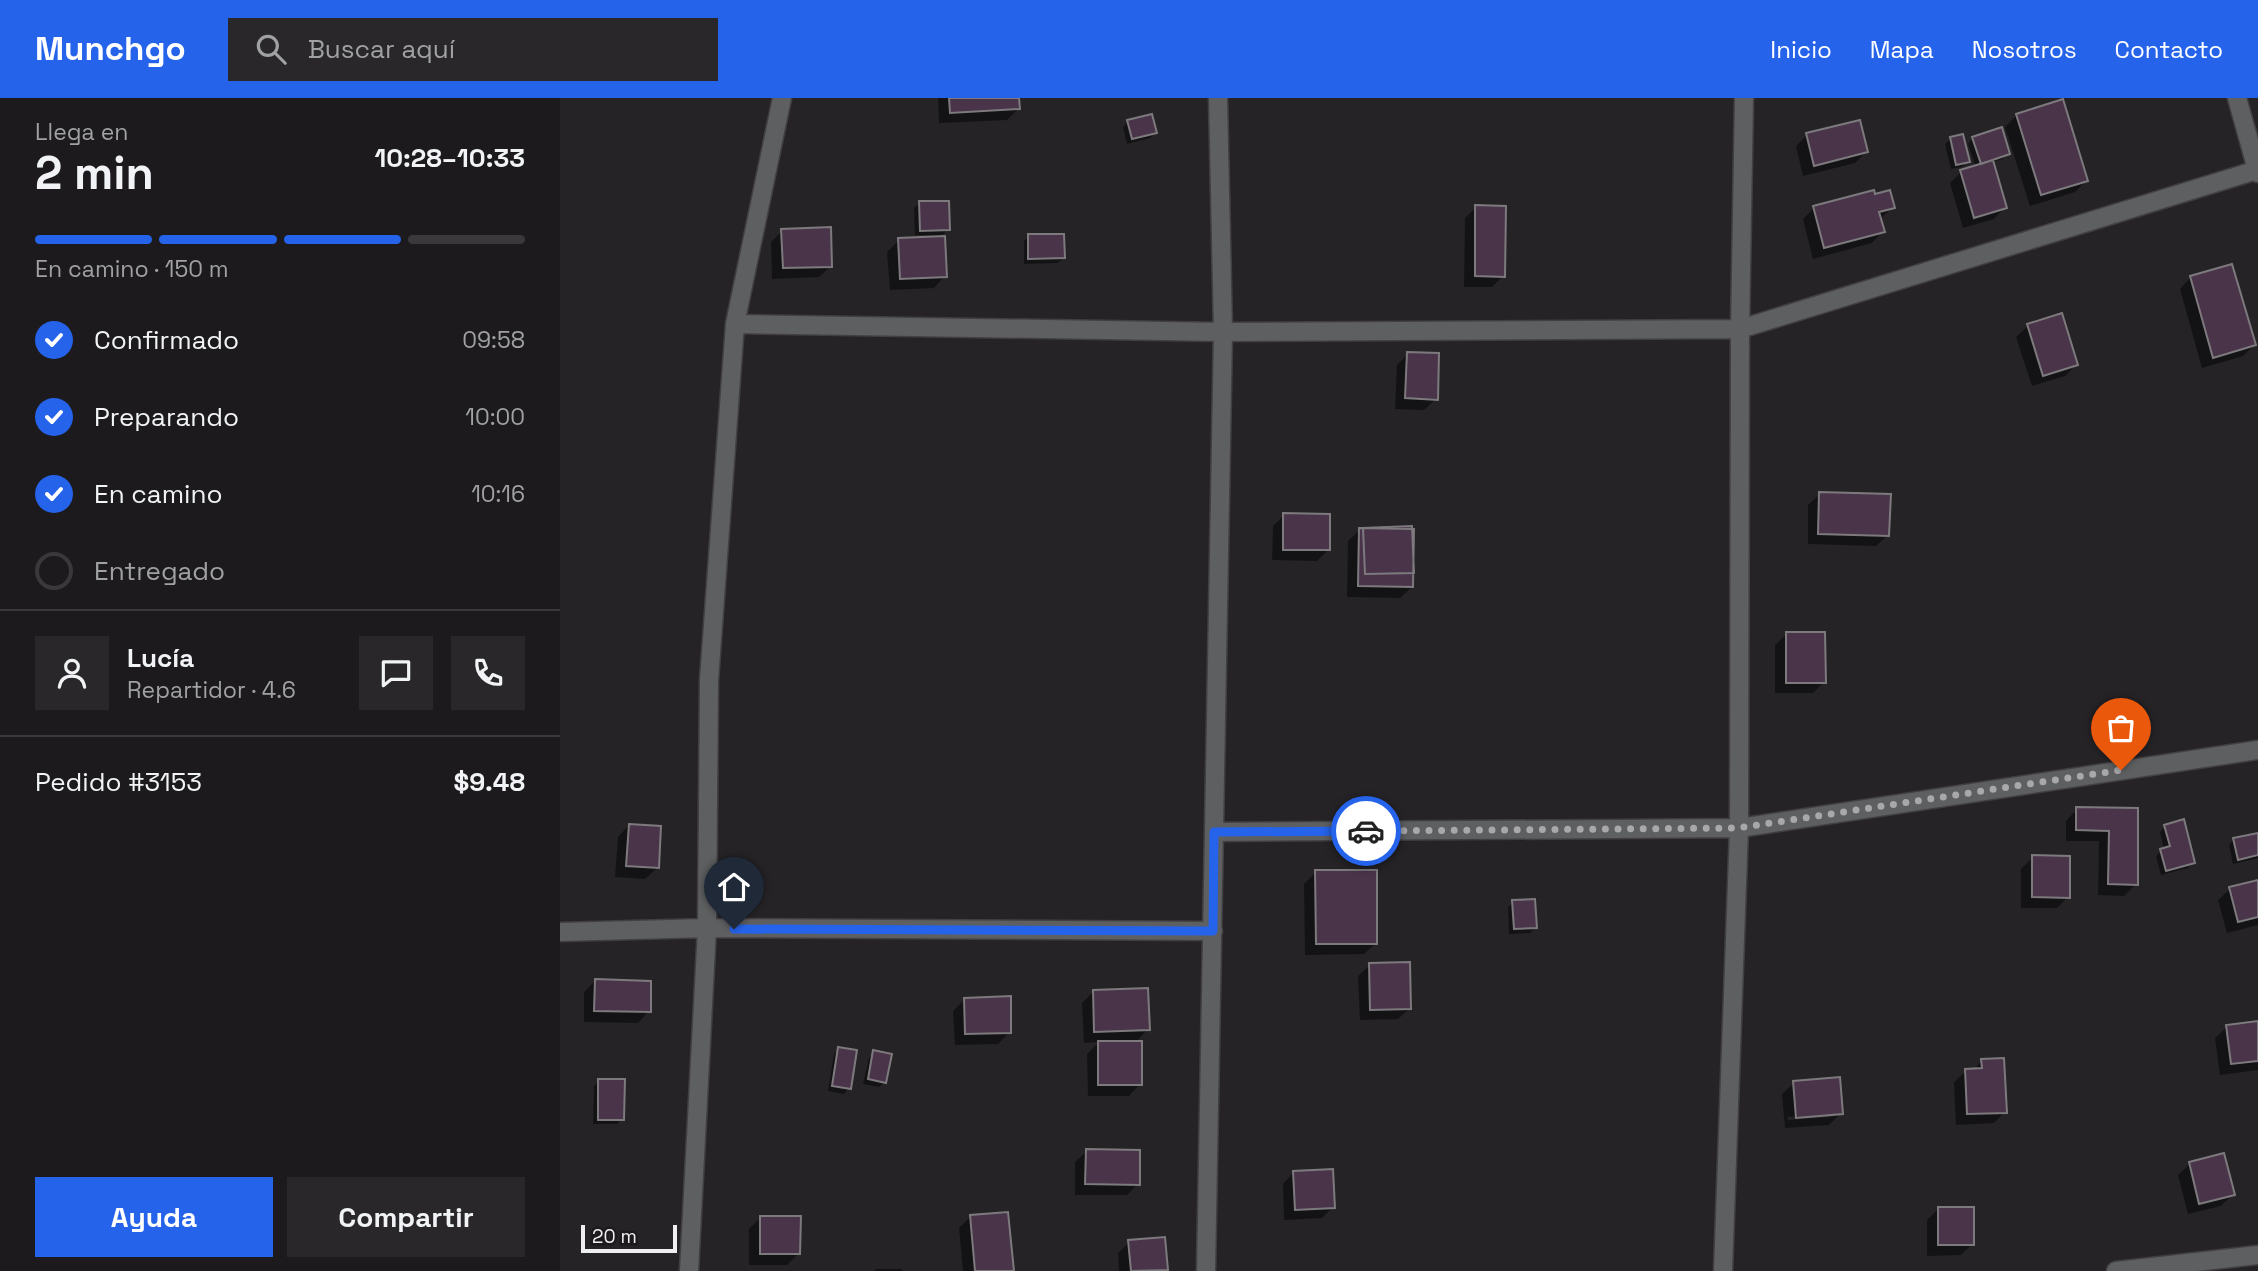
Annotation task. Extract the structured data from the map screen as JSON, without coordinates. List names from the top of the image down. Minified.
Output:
{"scale_bar":"20 m","page":{"header":"Munchgo","search":"Buscar aquí","nav":["Inicio","Mapa","Nosotros","Contacto"],"heading":["2 min","Llega en","10:28–10:33"],"panel":["Lucía","Repartidor · 4.6","Pedido #3153","$9.48"],"bar":"En camino · 150 m","list":[["Confirmado","09:58"],["Preparando","10:00"],["En camino","10:16"],"Entregado"],"buttons":["Ayuda","Compartir"],"scale":"20 m"}}
